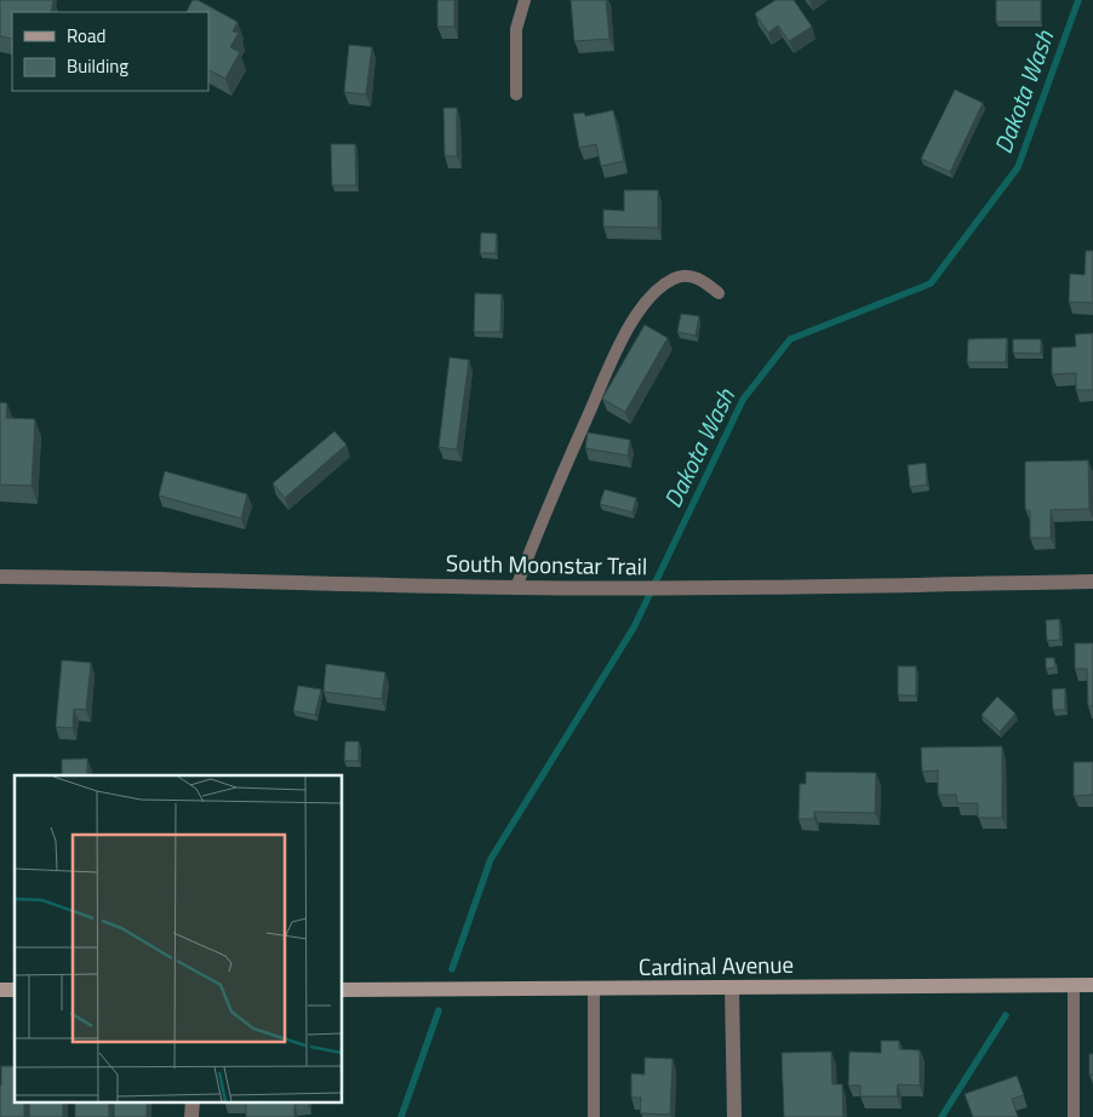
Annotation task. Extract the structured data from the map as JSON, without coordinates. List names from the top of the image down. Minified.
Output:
{"streets":{"main road":["Cardinal Avenue"],"street":["South Moonstar Trail"]},"water":["Dakota Wash"],"legend":["Road","Building"]}
